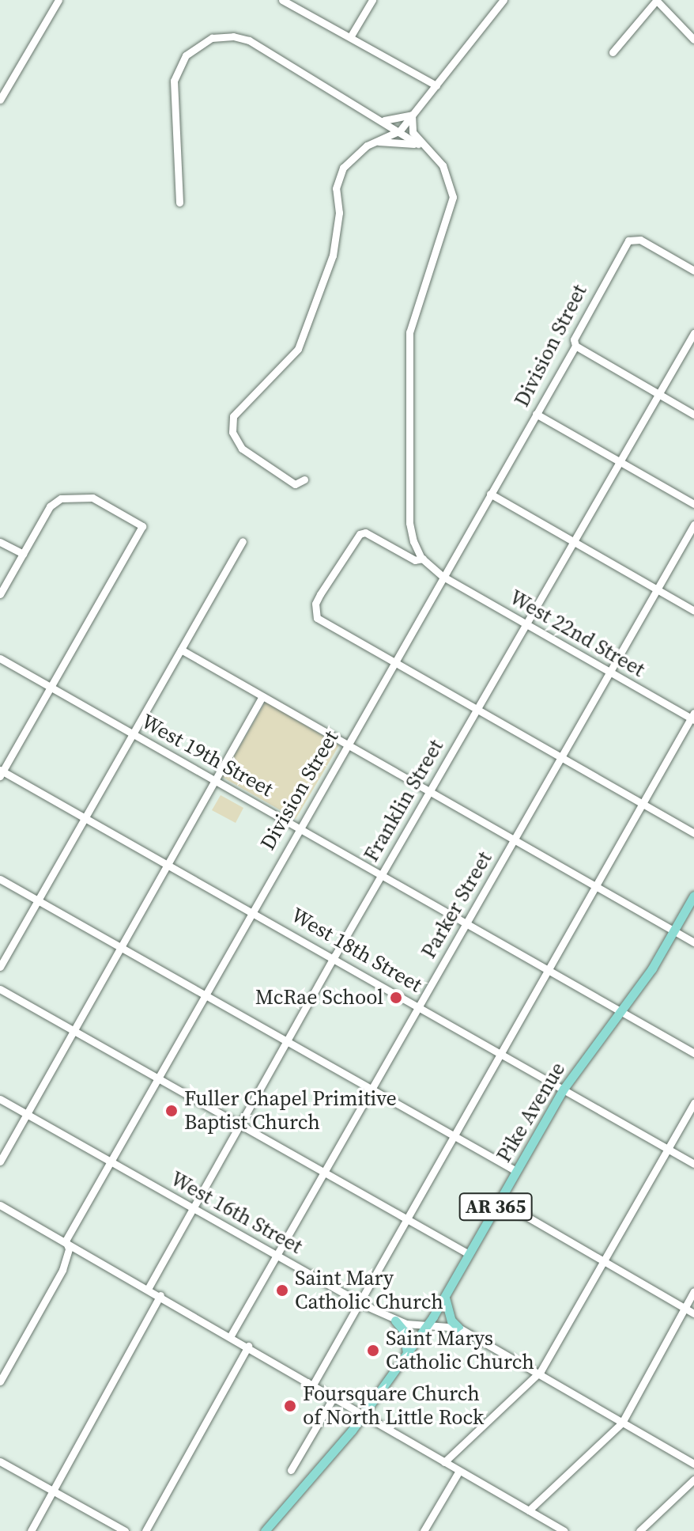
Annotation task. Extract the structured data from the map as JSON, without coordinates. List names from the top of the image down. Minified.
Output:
{"streets":{"main road":["Pike Avenue","AR 365"],"street":["Division Street","West 22nd Street","West 19th Street","Franklin Street","Parker Street","West 18th Street","West 16th Street"]},"crossings":[["Division Street","West 22nd Street"],["Division Street","West 19th Street"],["Division Street","West 18th Street"],["Division Street","West 16th Street"],["West 22nd Street","Franklin Street"],["West 22nd Street","Parker Street"],["West 19th Street","Franklin Street"],["West 19th Street","Parker Street"],["West 19th Street","Pike Avenue"],["Franklin Street","West 18th Street"],["Franklin Street","West 16th Street"],["Parker Street","West 18th Street"],["Parker Street","West 16th Street"],["West 18th Street","Pike Avenue"],["Pike Avenue","West 16th Street"]],"places":["McRae School","Fuller Chapel Primitive Baptist Church","Saint Mary Catholic Church","Saint Marys Catholic Church","Foursquare Church of North Little Rock"]}
